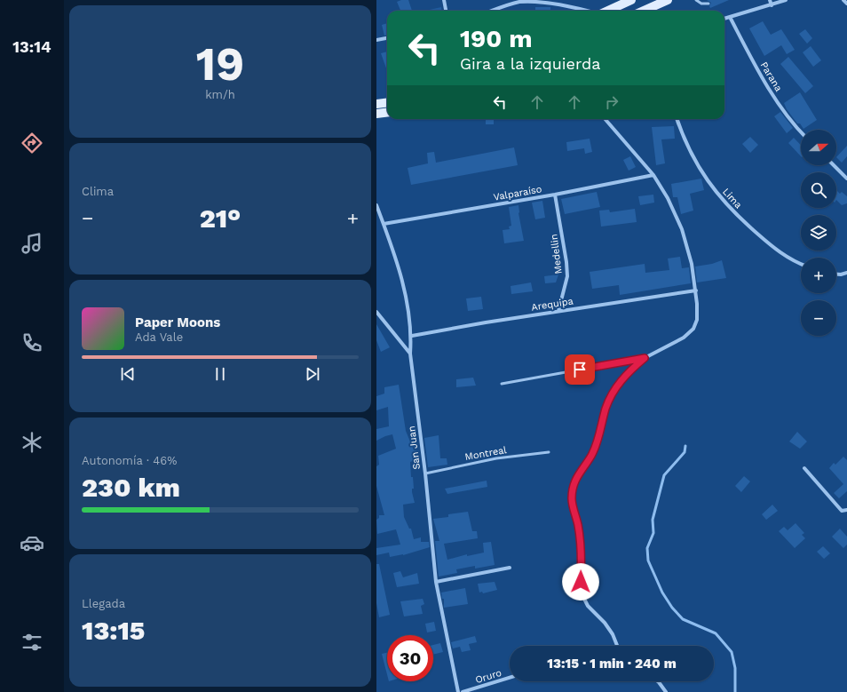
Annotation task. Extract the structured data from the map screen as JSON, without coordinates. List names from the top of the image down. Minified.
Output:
{"streets":{"street":["Parana","Valparaíso","Lima","Medellin","Arequipa","San Juan","Oruro"],"lane":["Montreal"]},"crossings":[["Valparaíso","Medellin"],["Valparaíso","San Juan"],["Medellin","Arequipa"],["Arequipa","San Juan"],["San Juan","Montreal"]],"north":"right","page":{"tabs":"13:14","tile":[["19","km/h"],"Clima",["Autonomía · 46%","230 km"],["Llegada","13:15"]],"turn":["190 m","Gira a la izquierda"],"map_buttons":["+","−"],"heat":["−","21°","+"],"song":["Paper Moons","Ada Vale"],"limit":"30","trip":"13:15 · 1 min · 240 m"}}
